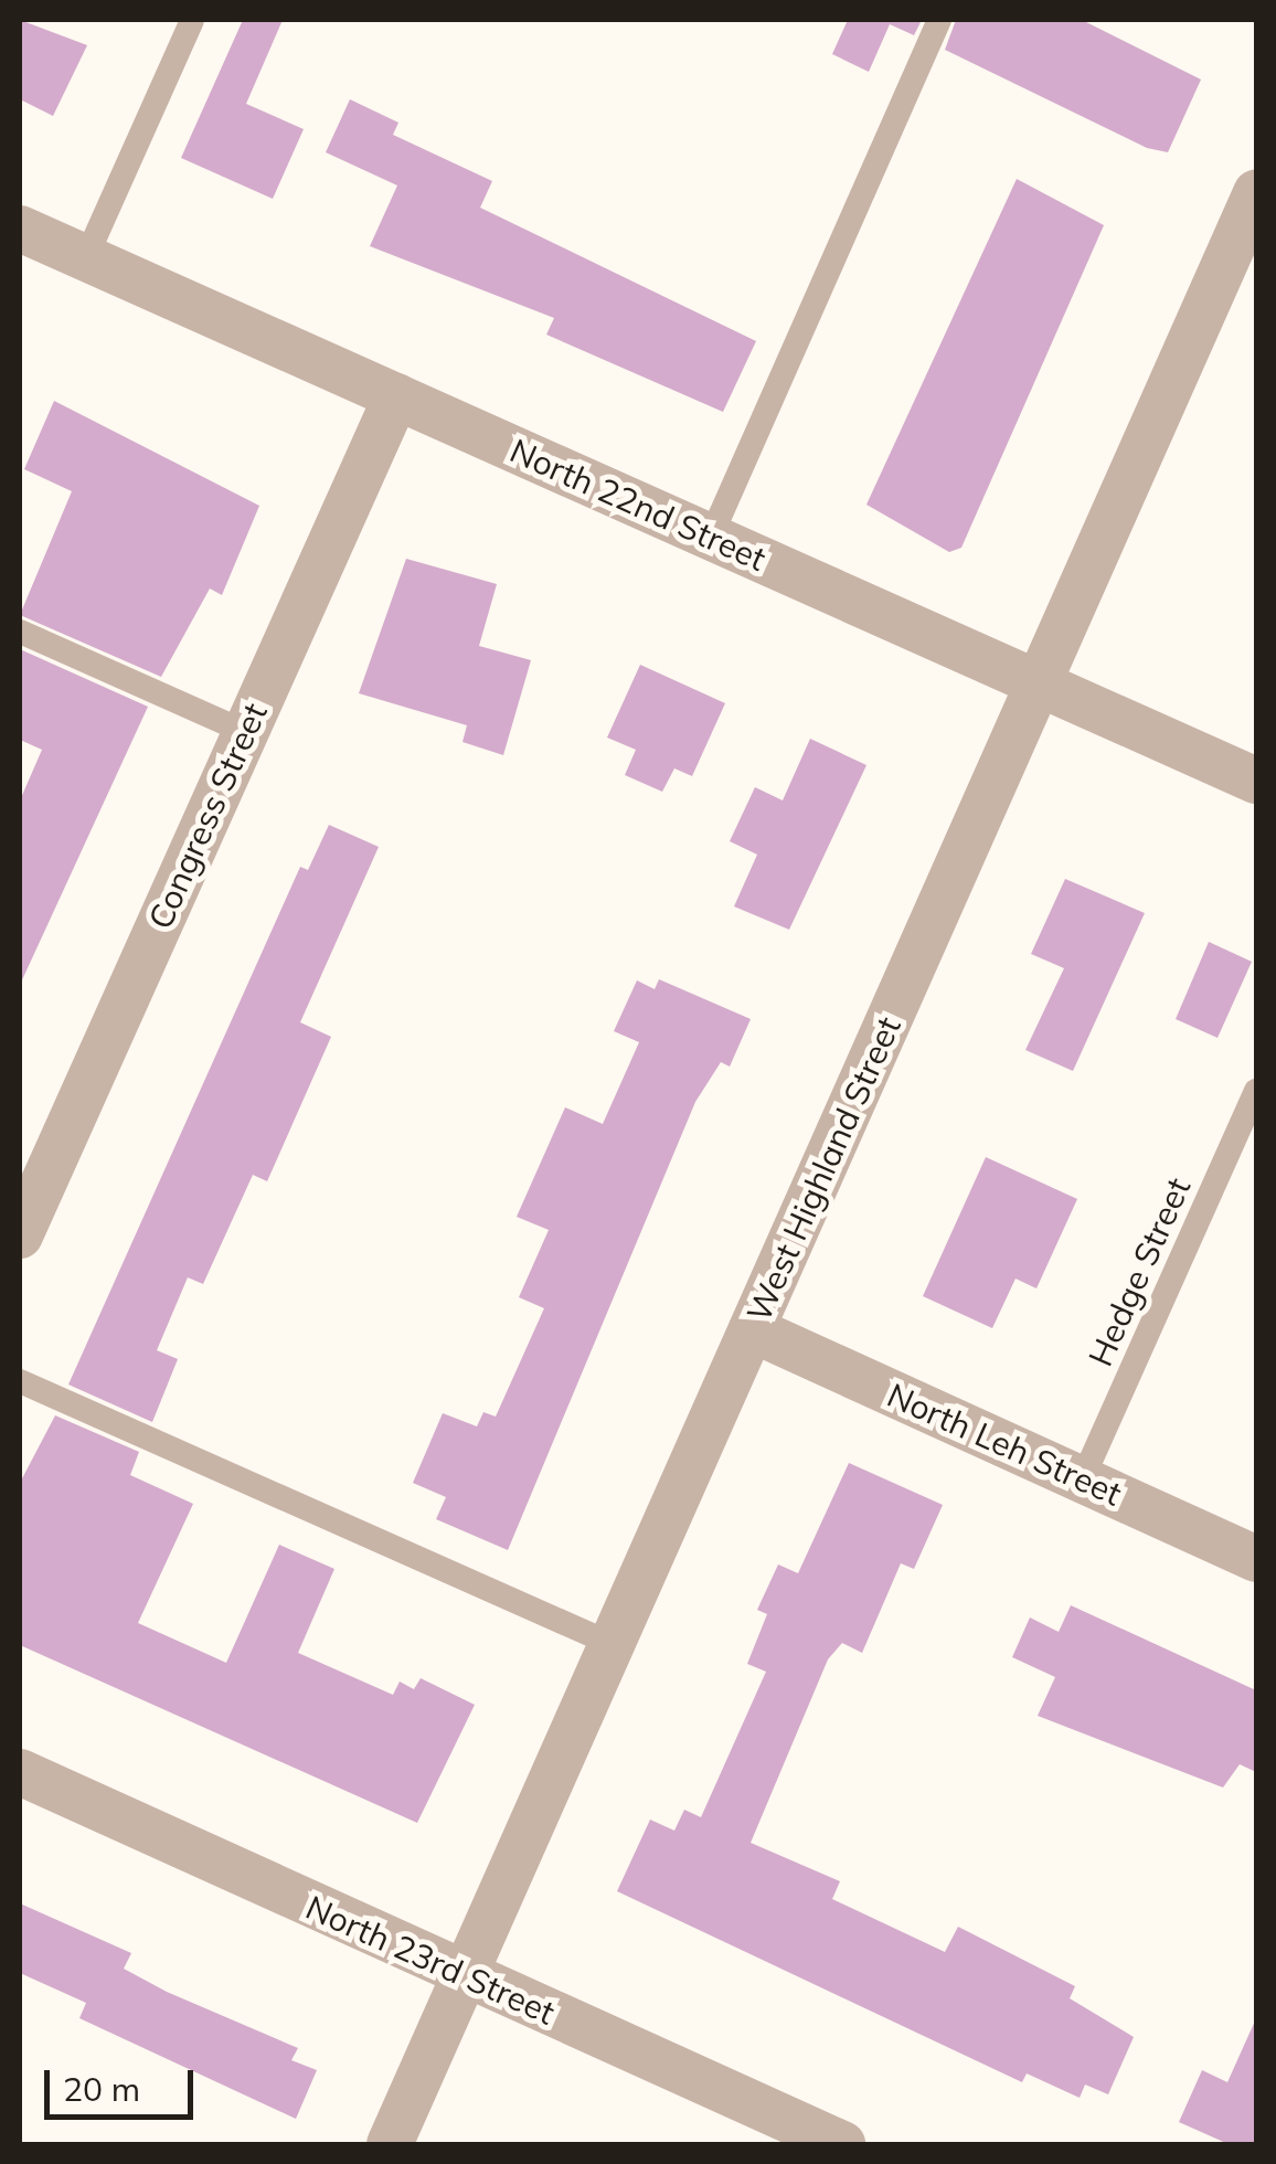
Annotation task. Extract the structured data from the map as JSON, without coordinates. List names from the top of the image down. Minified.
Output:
{"streets":{"street":["North 22nd Street","Congress Street","West Highland Street","North Leh Street","North 23rd Street"],"lane":["Hedge Street"]},"crossings":[["North 22nd Street","Congress Street"],["North 22nd Street","West Highland Street"],["West Highland Street","North Leh Street"],["West Highland Street","North 23rd Street"],["Hedge Street","North Leh Street"]],"scale_bar":"20 m"}
